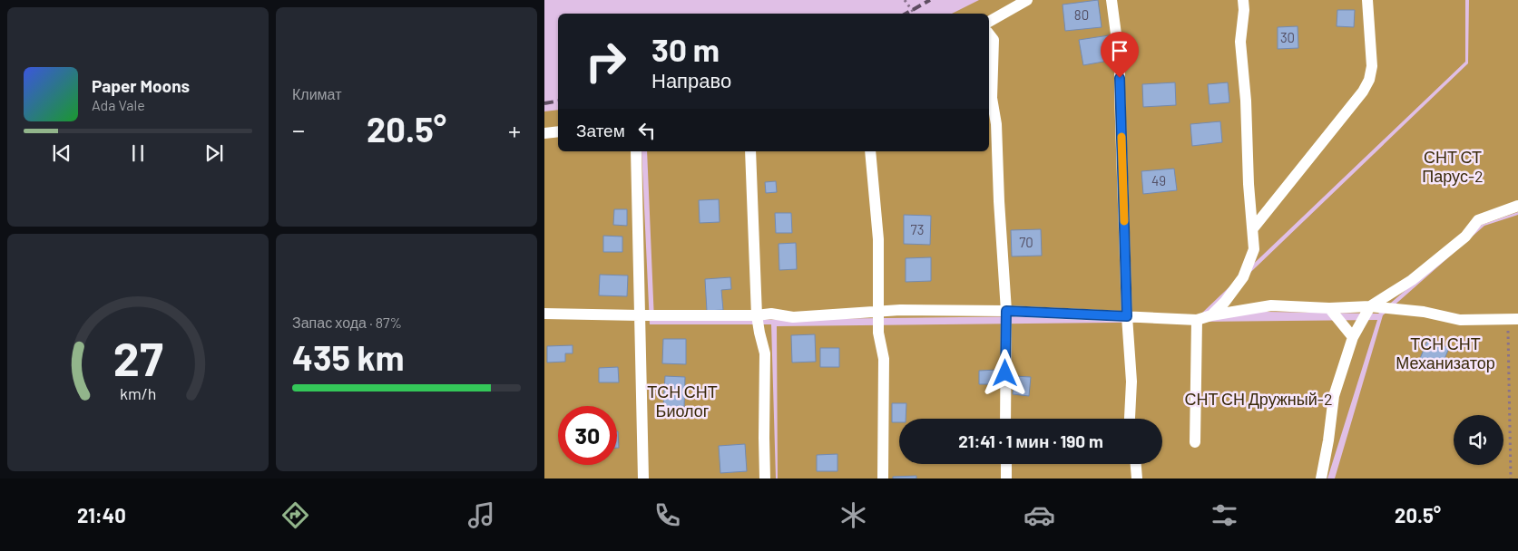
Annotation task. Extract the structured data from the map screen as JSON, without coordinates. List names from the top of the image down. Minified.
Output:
{"parks":["СНТ СТ Парус-2","ТСН СНТ Механизатор","ТСН СНТ Биолог","СНТ СН Дружный-2"],"house_numbers":["80","30","49","73","70"],"page":{"tile":["Климат",["Запас хода · 87%","435 km"]],"turn":["30 m","Направо"],"song":["Paper Moons","Ada Vale"],"then":"Затем","heat":["−","20.5°","+"],"limit":"30","trip":"21:41 · 1 мин · 190 m","tabs":["21:40","20.5°"],"gauge":["27","km/h"]}}
